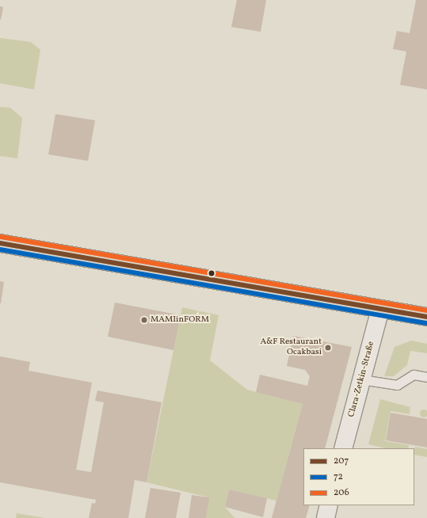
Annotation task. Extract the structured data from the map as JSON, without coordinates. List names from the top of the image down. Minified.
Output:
{"streets":{"street":["Clara-Zetkin-Straße"]},"places":["MAMIinFORM","A&F Restaurant Ocakbasi"],"lines":["transit line 206","transit line 207","transit line 72"],"legend":["207","72","206"]}
